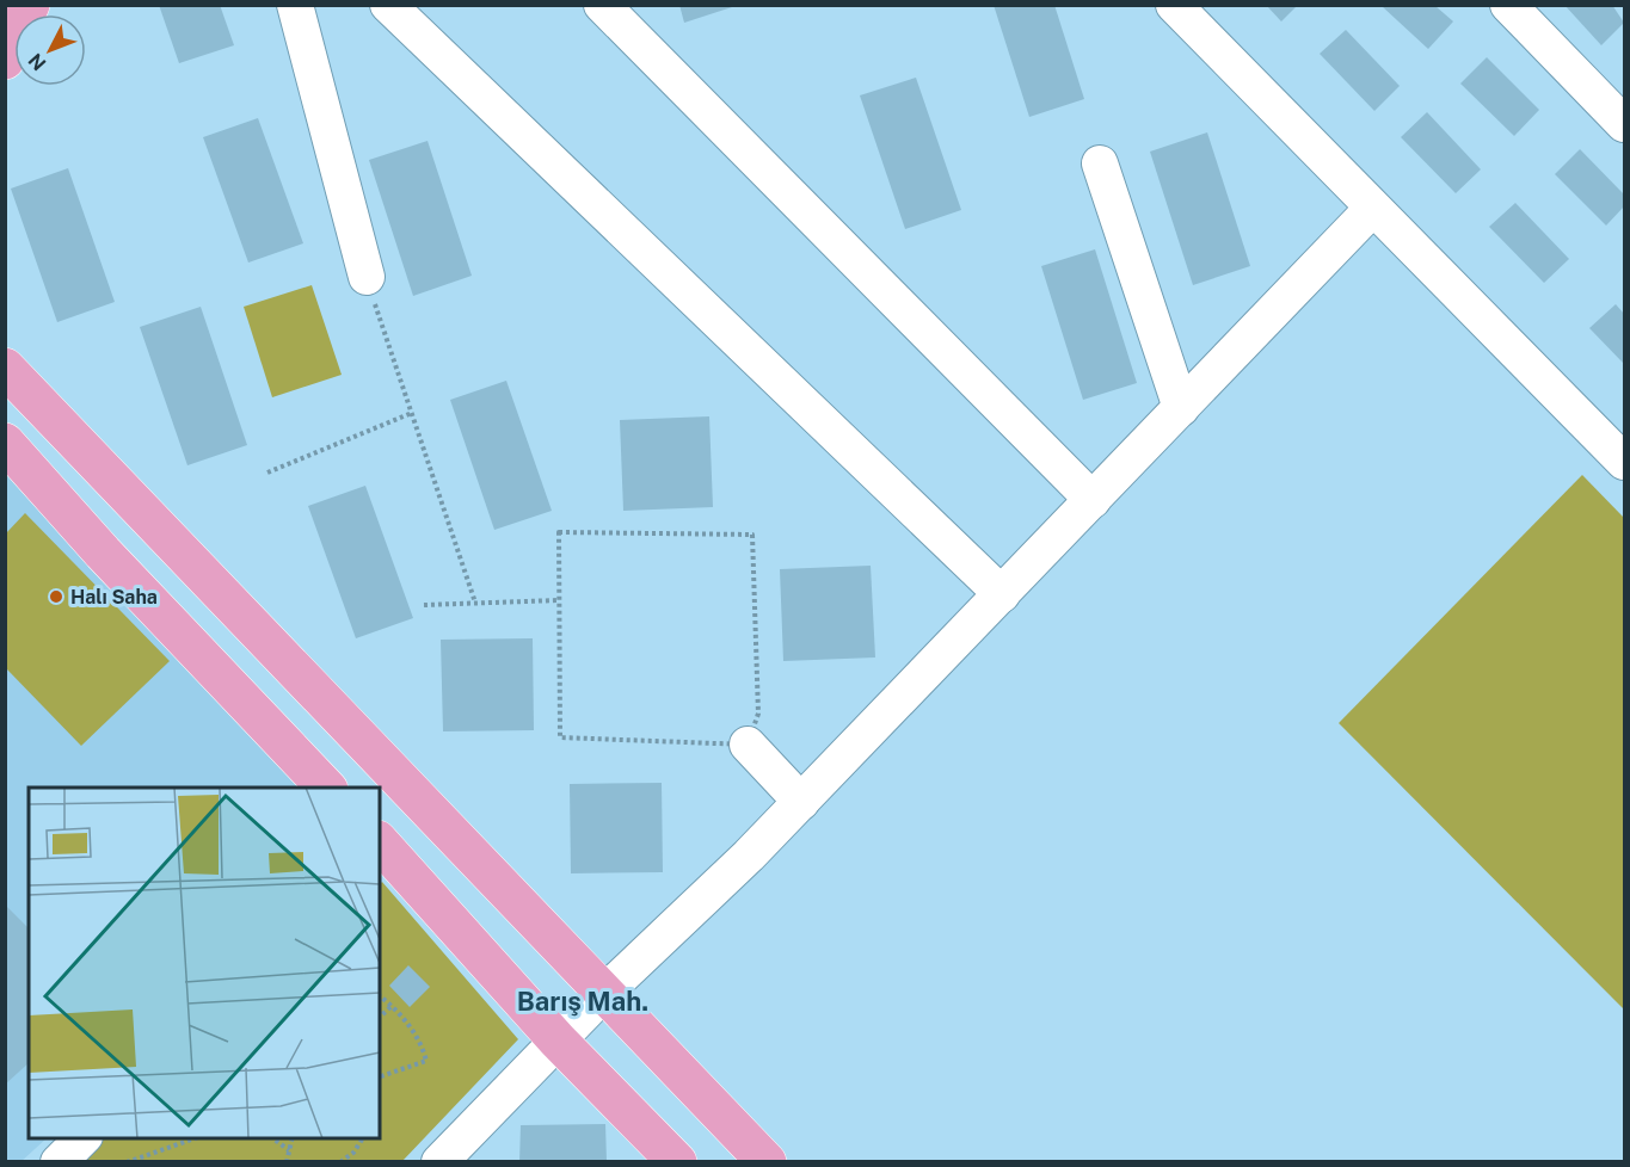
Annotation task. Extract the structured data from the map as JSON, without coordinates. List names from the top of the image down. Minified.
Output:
{"districts":["Barış Mah."],"places":["Halı Saha"],"north":"bottom left"}
